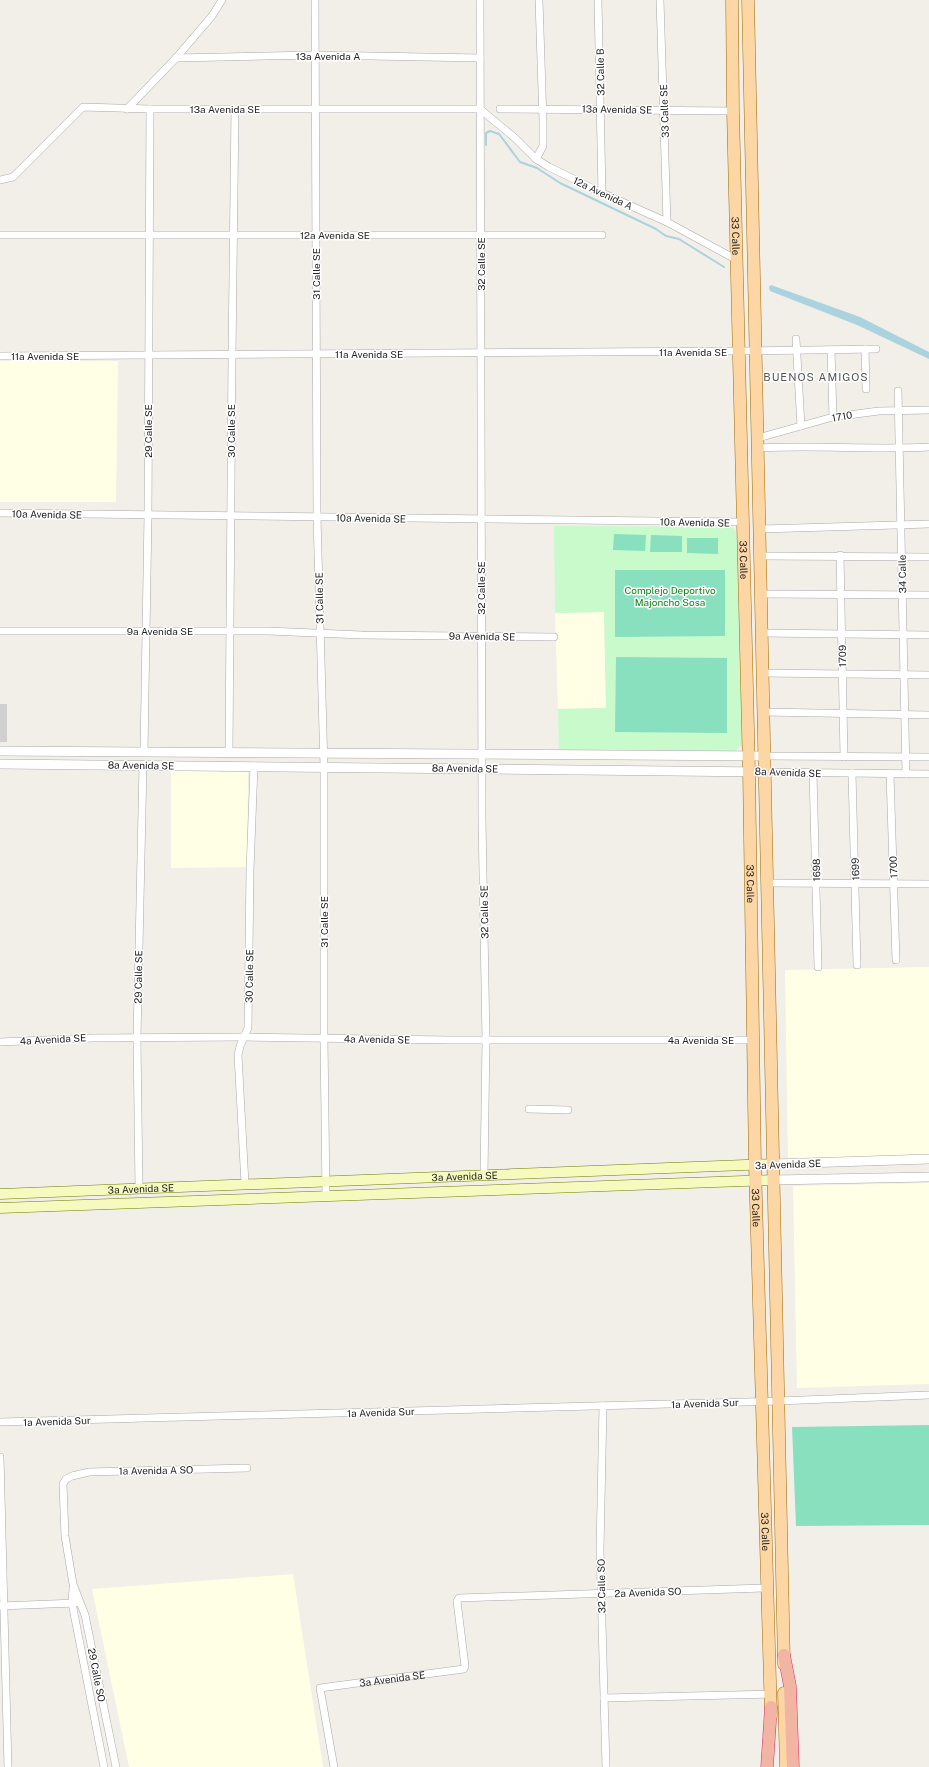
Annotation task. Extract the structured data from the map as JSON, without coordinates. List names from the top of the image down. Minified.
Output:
{"streets":{"main road":["33 Calle","3a Avenida SE"],"street":["13a Avenida A","32 Calle B","13a Avenida SE","33 Calle SE","12a Avenida A","12a Avenida SE","32 Calle SE","31 Calle SE","11a Avenida SE","1710","29 Calle SE","30 Calle SE","10a Avenida SE","34 Calle","9a Avenida SE","1709","8a Avenida SE","1700","1699","1698","4a Avenida SE","1a Avenida Sur","1a Avenida A SO","32 Calle SO","2a Avenida SO","29 Calle SO"]},"crossings":[["13a Avenida A","32 Calle SE"],["13a Avenida A","31 Calle SE"],["32 Calle B","13a Avenida SE"],["32 Calle B","12a Avenida A"],["13a Avenida SE","33 Calle SE"],["13a Avenida SE","12a Avenida A"],["13a Avenida SE","33 Calle"],["13a Avenida SE","32 Calle SE"],["13a Avenida SE","31 Calle SE"],["13a Avenida SE","29 Calle SE"],["13a Avenida SE","30 Calle SE"],["33 Calle SE","12a Avenida A"],["12a Avenida A","33 Calle"],["12a Avenida A","32 Calle SE"],["12a Avenida SE","32 Calle SE"],["12a Avenida SE","31 Calle SE"],["12a Avenida SE","29 Calle SE"],["12a Avenida SE","30 Calle SE"],["33 Calle","11a Avenida SE"],["33 Calle","1710"],["33 Calle","10a Avenida SE"],["33 Calle","8a Avenida SE"],["33 Calle","4a Avenida SE"],["33 Calle","3a Avenida SE"],["33 Calle","1a Avenida Sur"],["33 Calle","2a Avenida SO"],["32 Calle SE","11a Avenida SE"],["32 Calle SE","10a Avenida SE"],["32 Calle SE","9a Avenida SE"],["32 Calle SE","8a Avenida SE"],["32 Calle SE","4a Avenida SE"],["32 Calle SE","3a Avenida SE"],["31 Calle SE","11a Avenida SE"],["31 Calle SE","10a Avenida SE"],["31 Calle SE","9a Avenida SE"],["31 Calle SE","8a Avenida SE"],["31 Calle SE","4a Avenida SE"],["31 Calle SE","3a Avenida SE"],["11a Avenida SE","29 Calle SE"],["11a Avenida SE","30 Calle SE"],["1710","34 Calle"],["29 Calle SE","10a Avenida SE"],["29 Calle SE","9a Avenida SE"],["29 Calle SE","8a Avenida SE"],["29 Calle SE","4a Avenida SE"],["29 Calle SE","3a Avenida SE"],["30 Calle SE","10a Avenida SE"],["30 Calle SE","9a Avenida SE"],["30 Calle SE","8a Avenida SE"],["30 Calle SE","4a Avenida SE"],["30 Calle SE","3a Avenida SE"],["34 Calle","8a Avenida SE"],["1709","8a Avenida SE"],["8a Avenida SE","1700"],["8a Avenida SE","1699"],["8a Avenida SE","1698"],["3a Avenida SE","2a Avenida SO"],["1a Avenida Sur","32 Calle SO"],["1a Avenida A SO","29 Calle SO"],["32 Calle SO","2a Avenida SO"]],"districts":["BUENOS AMIGOS"],"parks":["Complejo Deportivo Majoncho Sosa"]}
